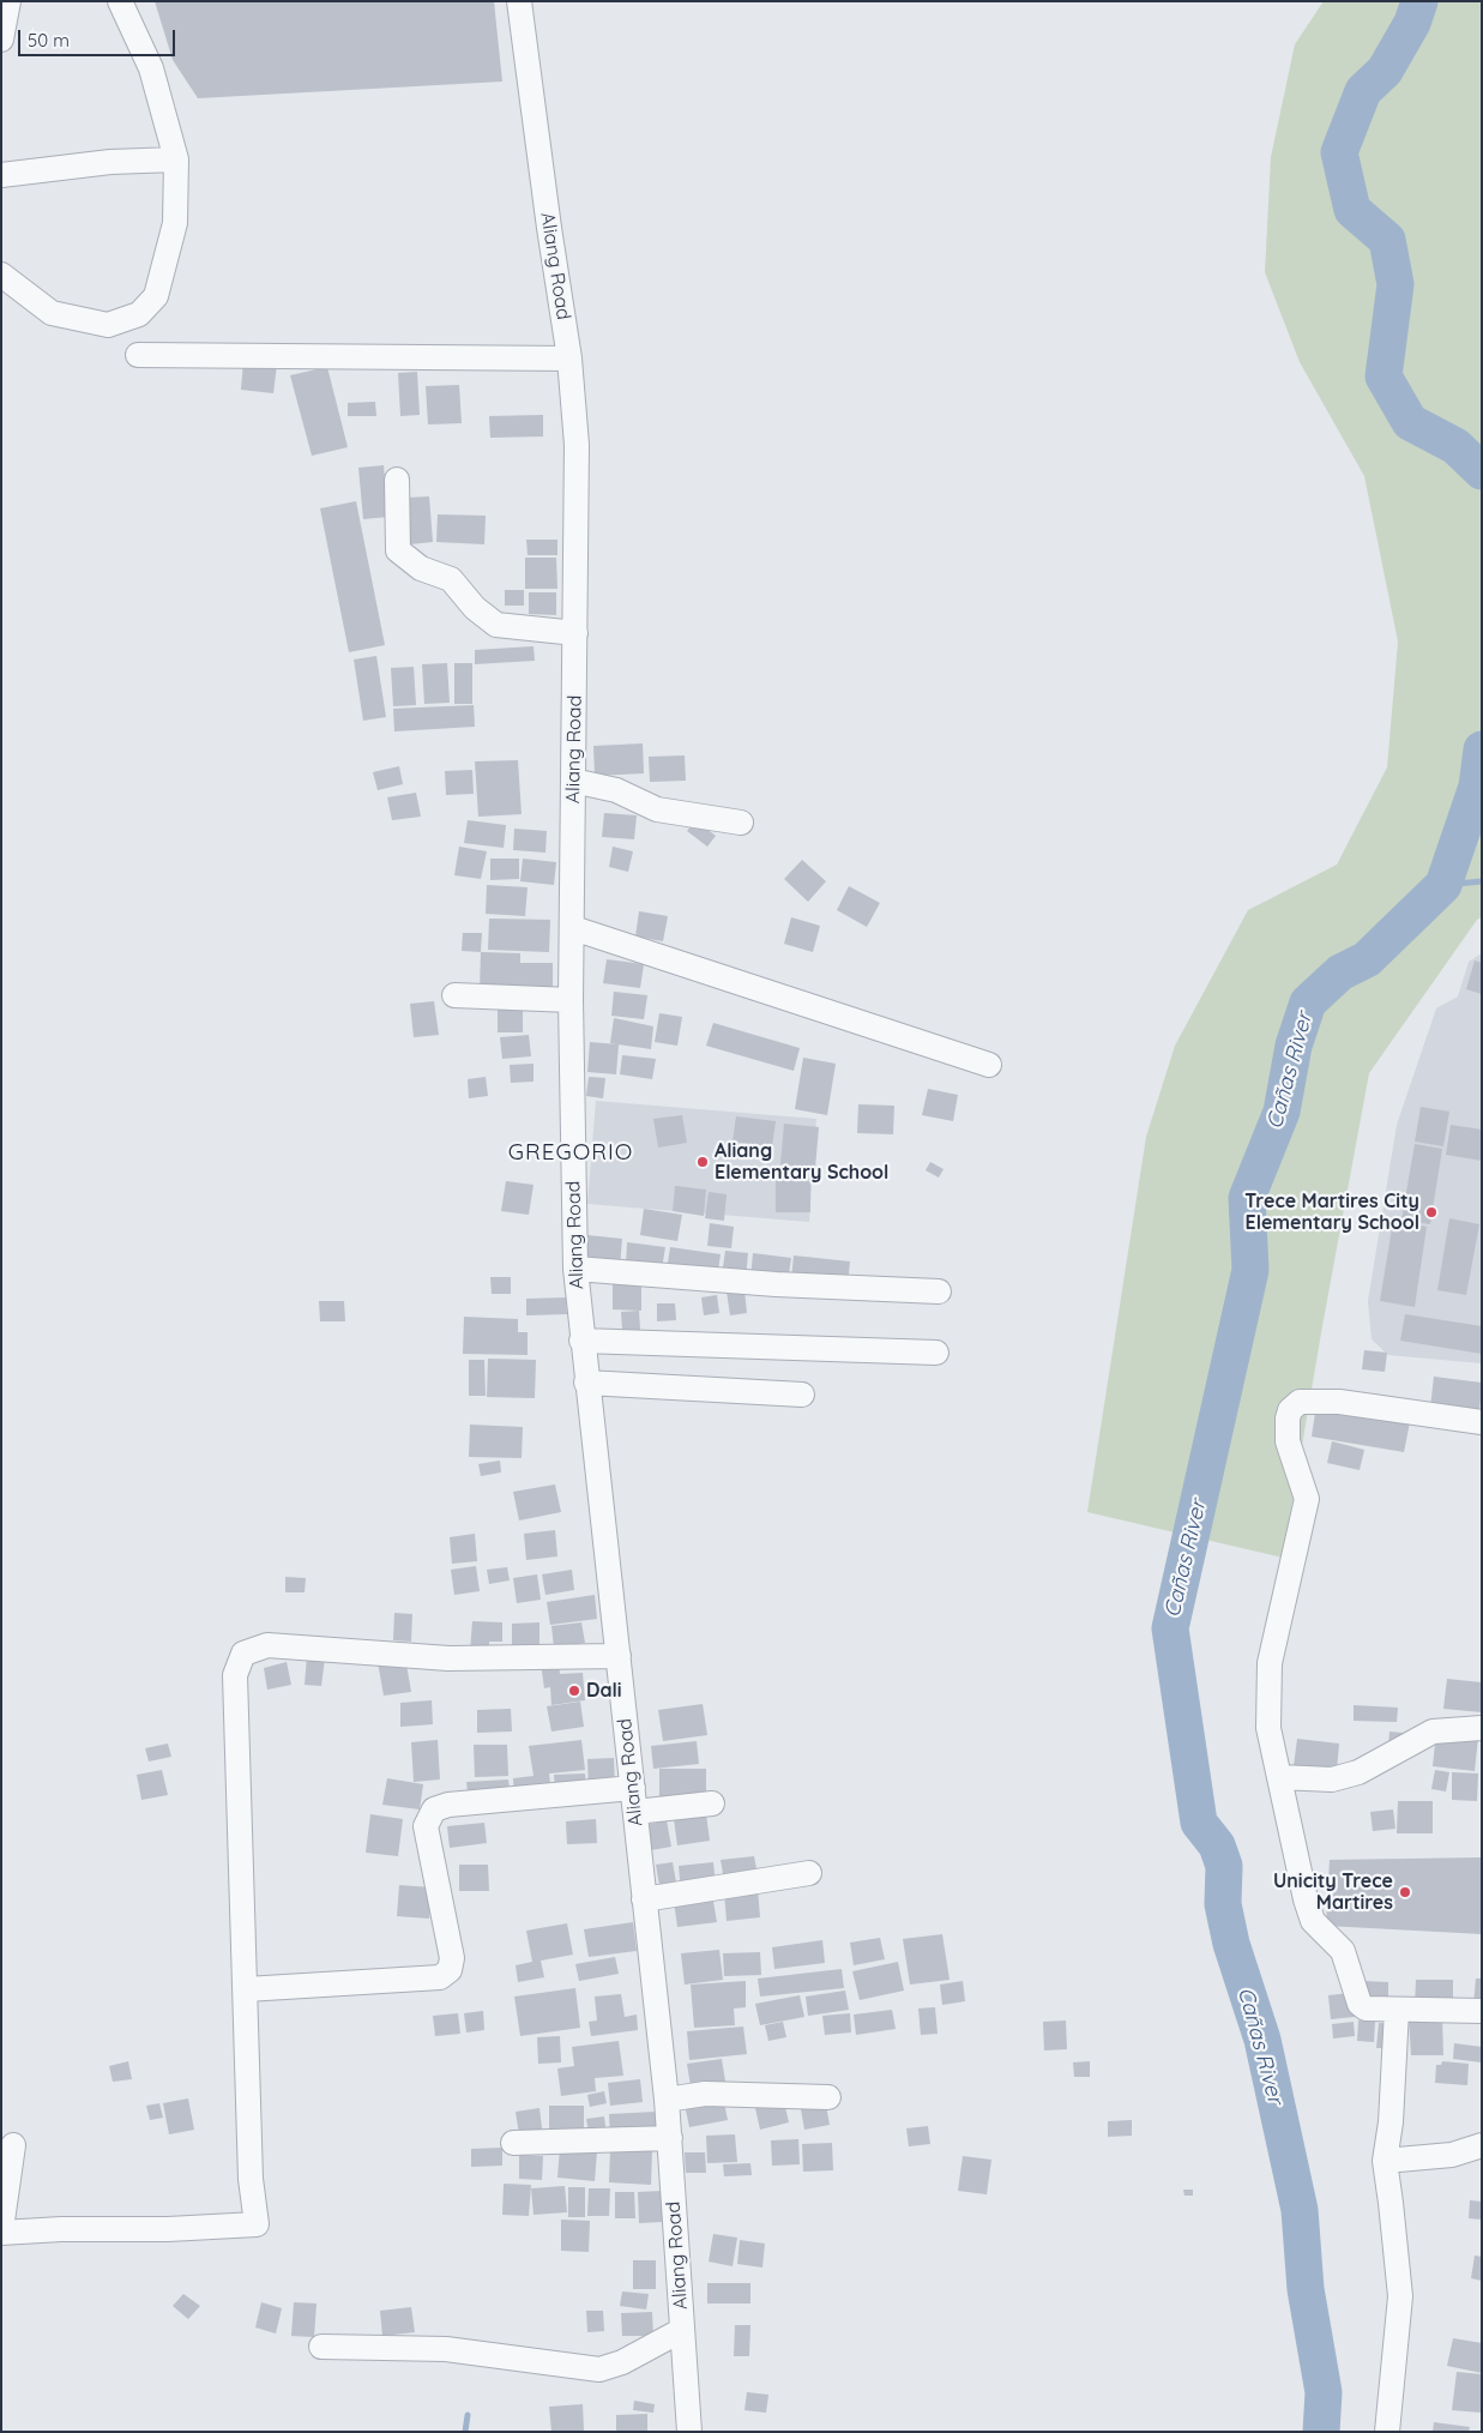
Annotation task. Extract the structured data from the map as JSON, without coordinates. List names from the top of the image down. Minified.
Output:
{"streets":{"street":["Aliang Road"]},"districts":["GREGORIO"],"water":["Cañas River"],"places":["Aliang Elementary School","Trece Martires City Elementary School","Dali","Unicity Trece Martires"],"scale_bar":"50 m"}
